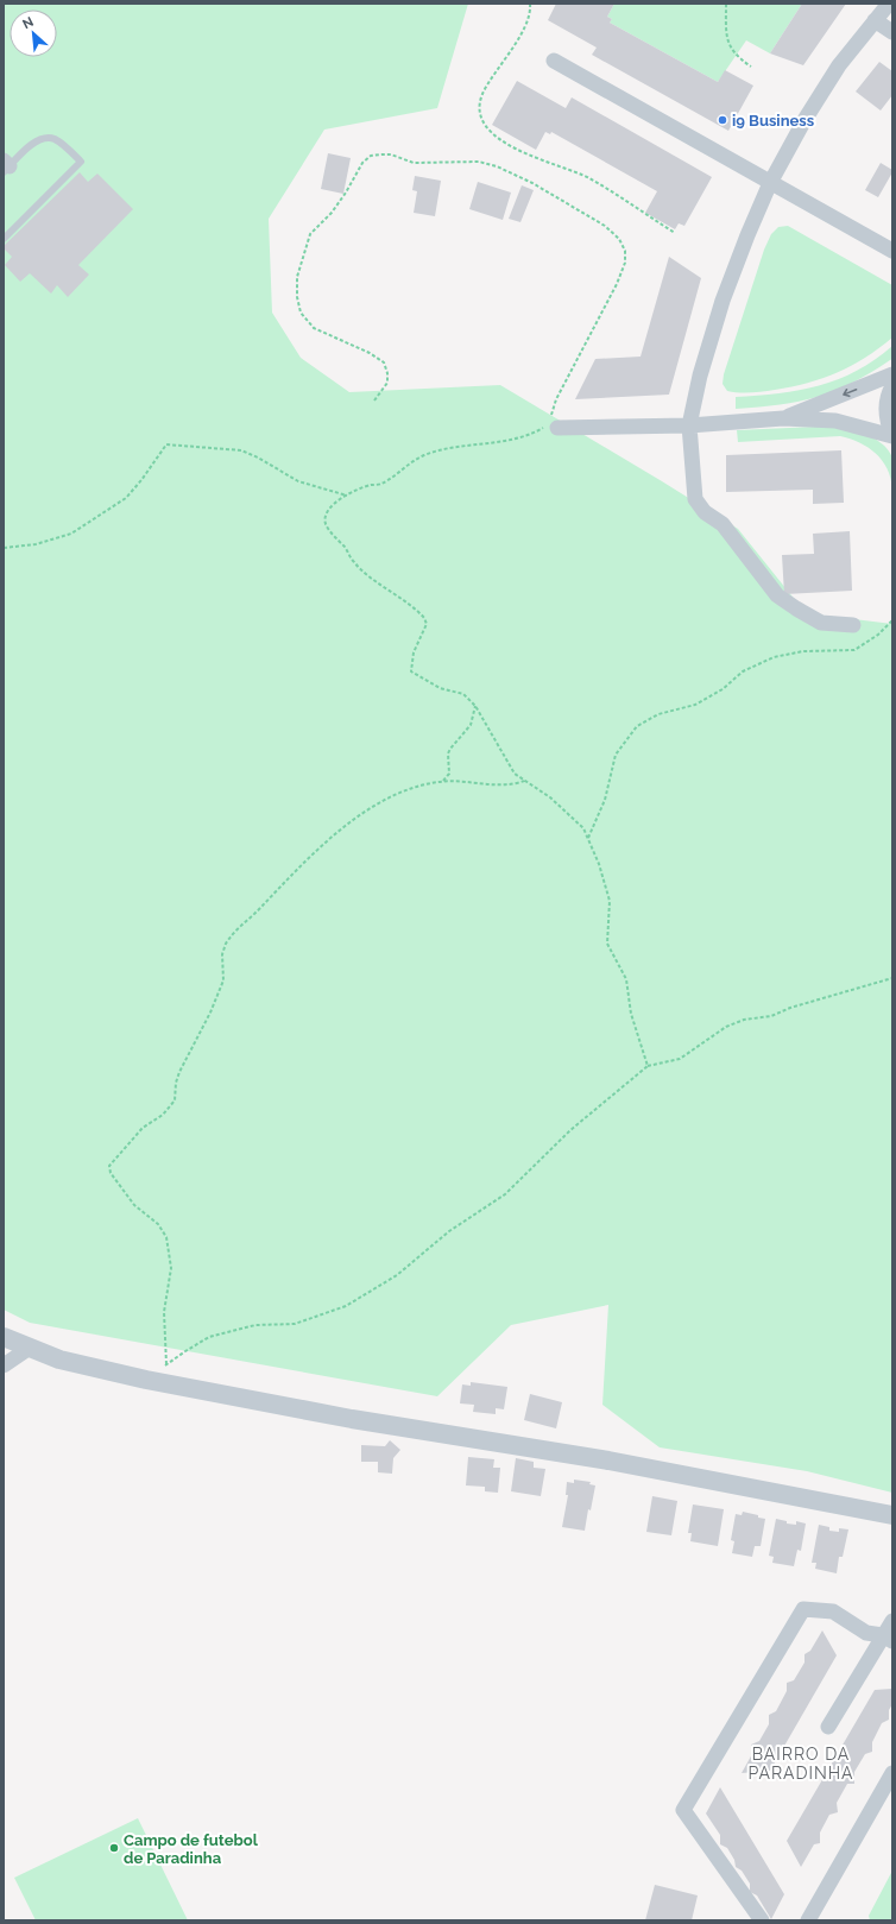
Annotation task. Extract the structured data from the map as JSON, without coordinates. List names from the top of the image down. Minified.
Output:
{"districts":["BAIRRO DA PARADINHA"],"places":["i9 Business","Campo de futebol de Paradinha"],"north":"top left"}
